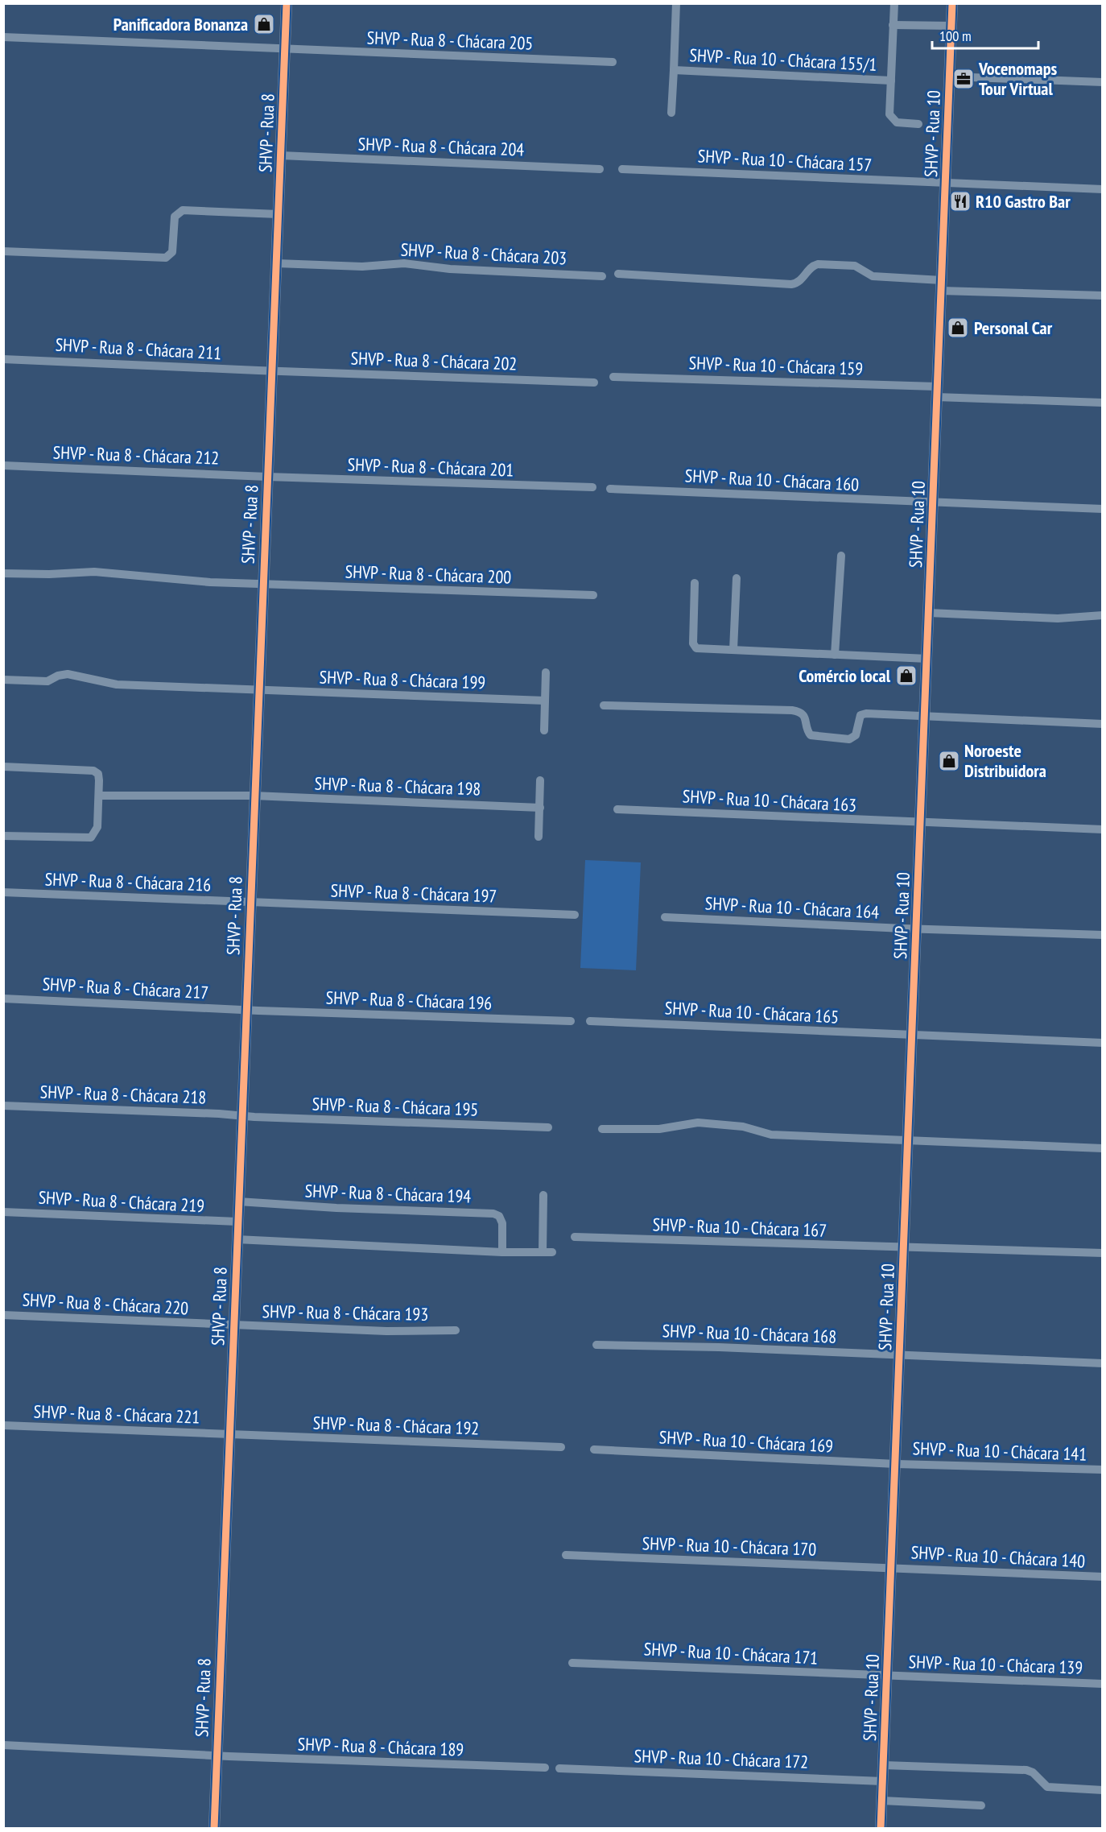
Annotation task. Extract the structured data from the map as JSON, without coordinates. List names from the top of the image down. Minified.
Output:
{"streets":{"street":["SHVP - Rua 8 - Chácara 205","SHVP - Rua 10 - Chácara 155/1","SHVP - Rua 8","SHVP - Rua 10","SHVP - Rua 8 - Chácara 204","SHVP - Rua 10 - Chácara 157","SHVP - Rua 8 - Chácara 203","SHVP - Rua 8 - Chácara 211","SHVP - Rua 8 - Chácara 202","SHVP - Rua 10 - Chácara 159","SHVP - Rua 8 - Chácara 212","SHVP - Rua 8 - Chácara 201","SHVP - Rua 10 - Chácara 160","SHVP - Rua 8 - Chácara 200","SHVP - Rua 8 - Chácara 199","SHVP - Rua 8 - Chácara 198","SHVP - Rua 10 - Chácara 163","SHVP - Rua 8 - Chácara 216","SHVP - Rua 8 - Chácara 197","SHVP - Rua 10 - Chácara 164","SHVP - Rua 8 - Chácara 217","SHVP - Rua 8 - Chácara 196","SHVP - Rua 10 - Chácara 165","SHVP - Rua 8 - Chácara 218","SHVP - Rua 8 - Chácara 195","SHVP - Rua 8 - Chácara 194","SHVP - Rua 8 - Chácara 219","SHVP - Rua 10 - Chácara 167","SHVP - Rua 8 - Chácara 220","SHVP - Rua 8 - Chácara 193","SHVP - Rua 10 - Chácara 168","SHVP - Rua 8 - Chácara 221","SHVP - Rua 8 - Chácara 192","SHVP - Rua 10 - Chácara 169","SHVP - Rua 10 - Chácara 141","SHVP - Rua 10 - Chácara 170","SHVP - Rua 10 - Chácara 140","SHVP - Rua 10 - Chácara 171","SHVP - Rua 10 - Chácara 139","SHVP - Rua 8 - Chácara 189","SHVP - Rua 10 - Chácara 172"]},"crossings":[["SHVP - Rua 8 - Chácara 205","SHVP - Rua 8"],["SHVP - Rua 8","SHVP - Rua 8 - Chácara 204"],["SHVP - Rua 8","SHVP - Rua 8 - Chácara 203"],["SHVP - Rua 8","SHVP - Rua 8 - Chácara 211"],["SHVP - Rua 8","SHVP - Rua 8 - Chácara 202"],["SHVP - Rua 8","SHVP - Rua 8 - Chácara 212"],["SHVP - Rua 8","SHVP - Rua 8 - Chácara 201"],["SHVP - Rua 8","SHVP - Rua 8 - Chácara 200"],["SHVP - Rua 8","SHVP - Rua 8 - Chácara 199"],["SHVP - Rua 8","SHVP - Rua 8 - Chácara 198"],["SHVP - Rua 8","SHVP - Rua 8 - Chácara 216"],["SHVP - Rua 8","SHVP - Rua 8 - Chácara 197"],["SHVP - Rua 8","SHVP - Rua 8 - Chácara 217"],["SHVP - Rua 8","SHVP - Rua 8 - Chácara 196"],["SHVP - Rua 8","SHVP - Rua 8 - Chácara 218"],["SHVP - Rua 8","SHVP - Rua 8 - Chácara 195"],["SHVP - Rua 8","SHVP - Rua 8 - Chácara 194"],["SHVP - Rua 8","SHVP - Rua 8 - Chácara 219"],["SHVP - Rua 8","SHVP - Rua 8 - Chácara 220"],["SHVP - Rua 8","SHVP - Rua 8 - Chácara 193"],["SHVP - Rua 8","SHVP - Rua 8 - Chácara 221"],["SHVP - Rua 8","SHVP - Rua 8 - Chácara 192"],["SHVP - Rua 8","SHVP - Rua 8 - Chácara 189"],["SHVP - Rua 10","SHVP - Rua 10 - Chácara 157"],["SHVP - Rua 10","SHVP - Rua 10 - Chácara 159"],["SHVP - Rua 10","SHVP - Rua 10 - Chácara 160"],["SHVP - Rua 10","SHVP - Rua 10 - Chácara 163"],["SHVP - Rua 10","SHVP - Rua 10 - Chácara 164"],["SHVP - Rua 10","SHVP - Rua 10 - Chácara 165"],["SHVP - Rua 10","SHVP - Rua 10 - Chácara 167"],["SHVP - Rua 10","SHVP - Rua 10 - Chácara 168"],["SHVP - Rua 10","SHVP - Rua 10 - Chácara 169"],["SHVP - Rua 10","SHVP - Rua 10 - Chácara 141"],["SHVP - Rua 10","SHVP - Rua 10 - Chácara 170"],["SHVP - Rua 10","SHVP - Rua 10 - Chácara 140"],["SHVP - Rua 10","SHVP - Rua 10 - Chácara 171"],["SHVP - Rua 10","SHVP - Rua 10 - Chácara 139"],["SHVP - Rua 10","SHVP - Rua 10 - Chácara 172"],["SHVP - Rua 8 - Chácara 211","SHVP - Rua 8 - Chácara 202"],["SHVP - Rua 8 - Chácara 212","SHVP - Rua 8 - Chácara 201"],["SHVP - Rua 8 - Chácara 216","SHVP - Rua 8 - Chácara 197"],["SHVP - Rua 8 - Chácara 217","SHVP - Rua 8 - Chácara 196"],["SHVP - Rua 8 - Chácara 218","SHVP - Rua 8 - Chácara 195"],["SHVP - Rua 8 - Chácara 220","SHVP - Rua 8 - Chácara 193"],["SHVP - Rua 8 - Chácara 221","SHVP - Rua 8 - Chácara 192"],["SHVP - Rua 10 - Chácara 169","SHVP - Rua 10 - Chácara 141"],["SHVP - Rua 10 - Chácara 170","SHVP - Rua 10 - Chácara 140"],["SHVP - Rua 10 - Chácara 171","SHVP - Rua 10 - Chácara 139"]],"places":{"shop":["Panificadora Bonanza","Personal Car","Comércio local","Noroeste Distribuidora"],"office":["Vocenomaps Tour Virtual"],"restaurant":["R10 Gastro Bar"]},"scale_bar":"100 m"}
